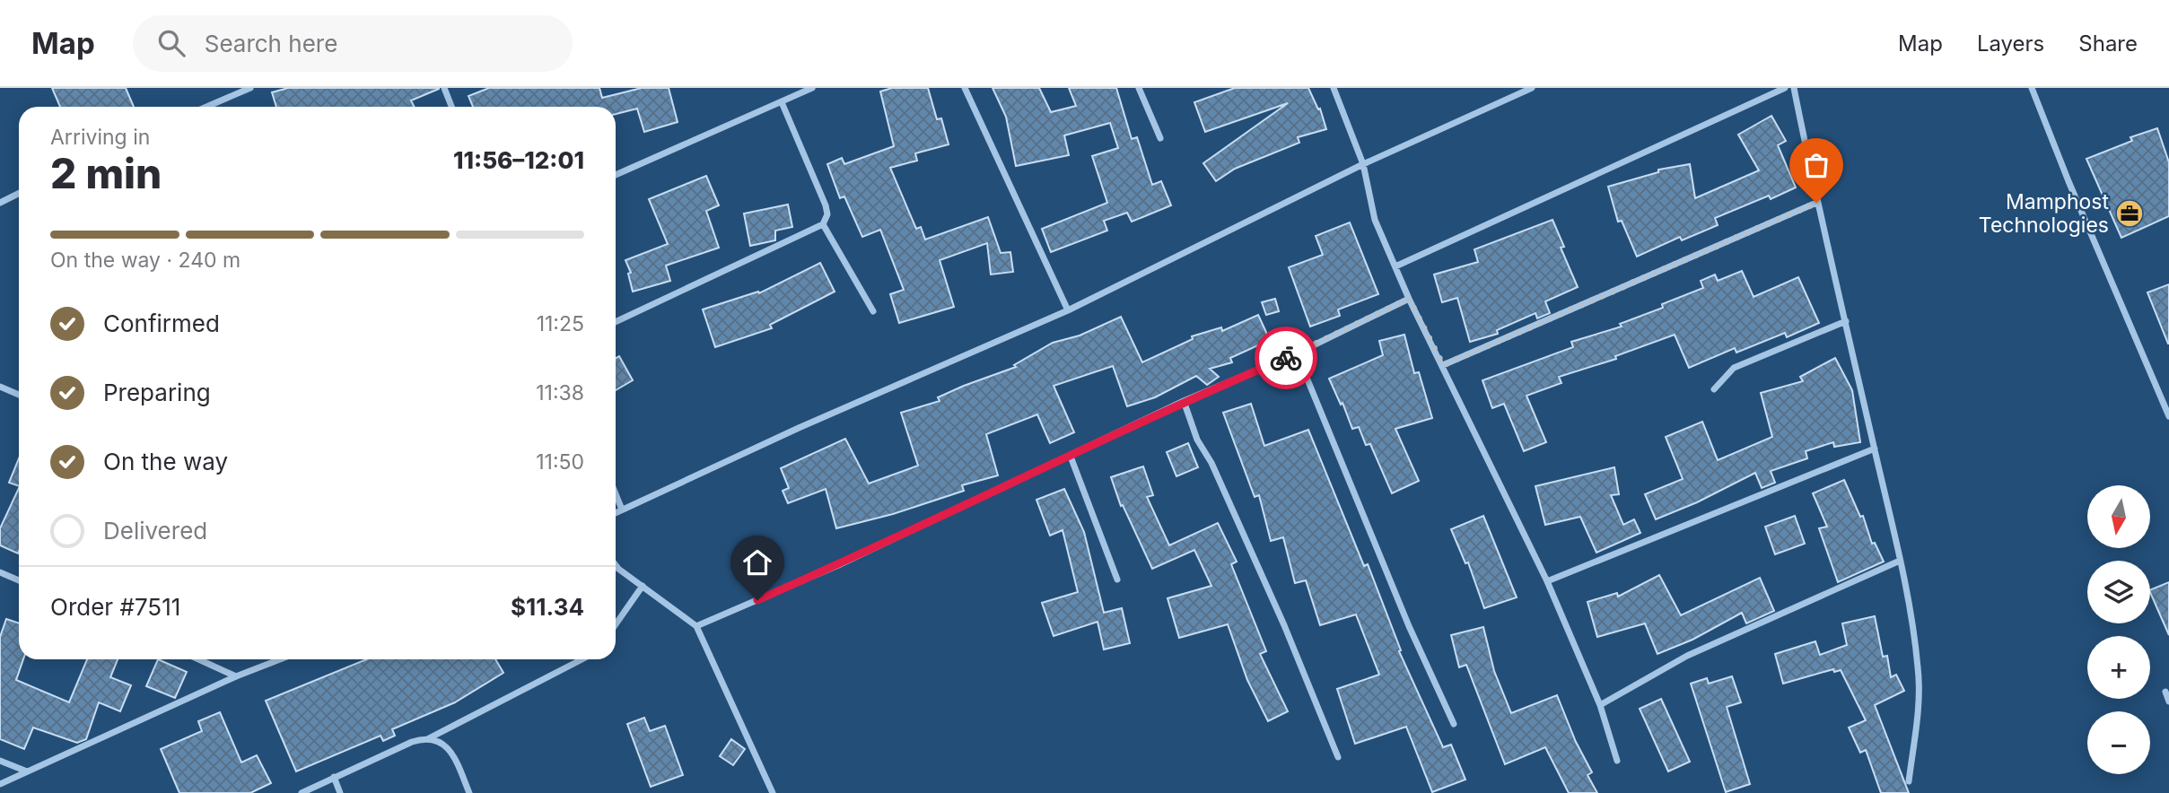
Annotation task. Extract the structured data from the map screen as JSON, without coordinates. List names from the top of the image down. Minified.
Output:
{"places":{"office":["Mamphost Technologies"]},"north":"bottom","page":{"header":"Map","search":"Search here","nav":["Map","Layers","Share"],"heading":["2 min","Arriving in","11:56–12:01"],"panel":["Order #7511","$11.34"],"bar":"On the way · 240 m","list":[["Confirmed","11:25"],["Preparing","11:38"],["On the way","11:50"],"Delivered"],"map_buttons":["+","−"]}}
